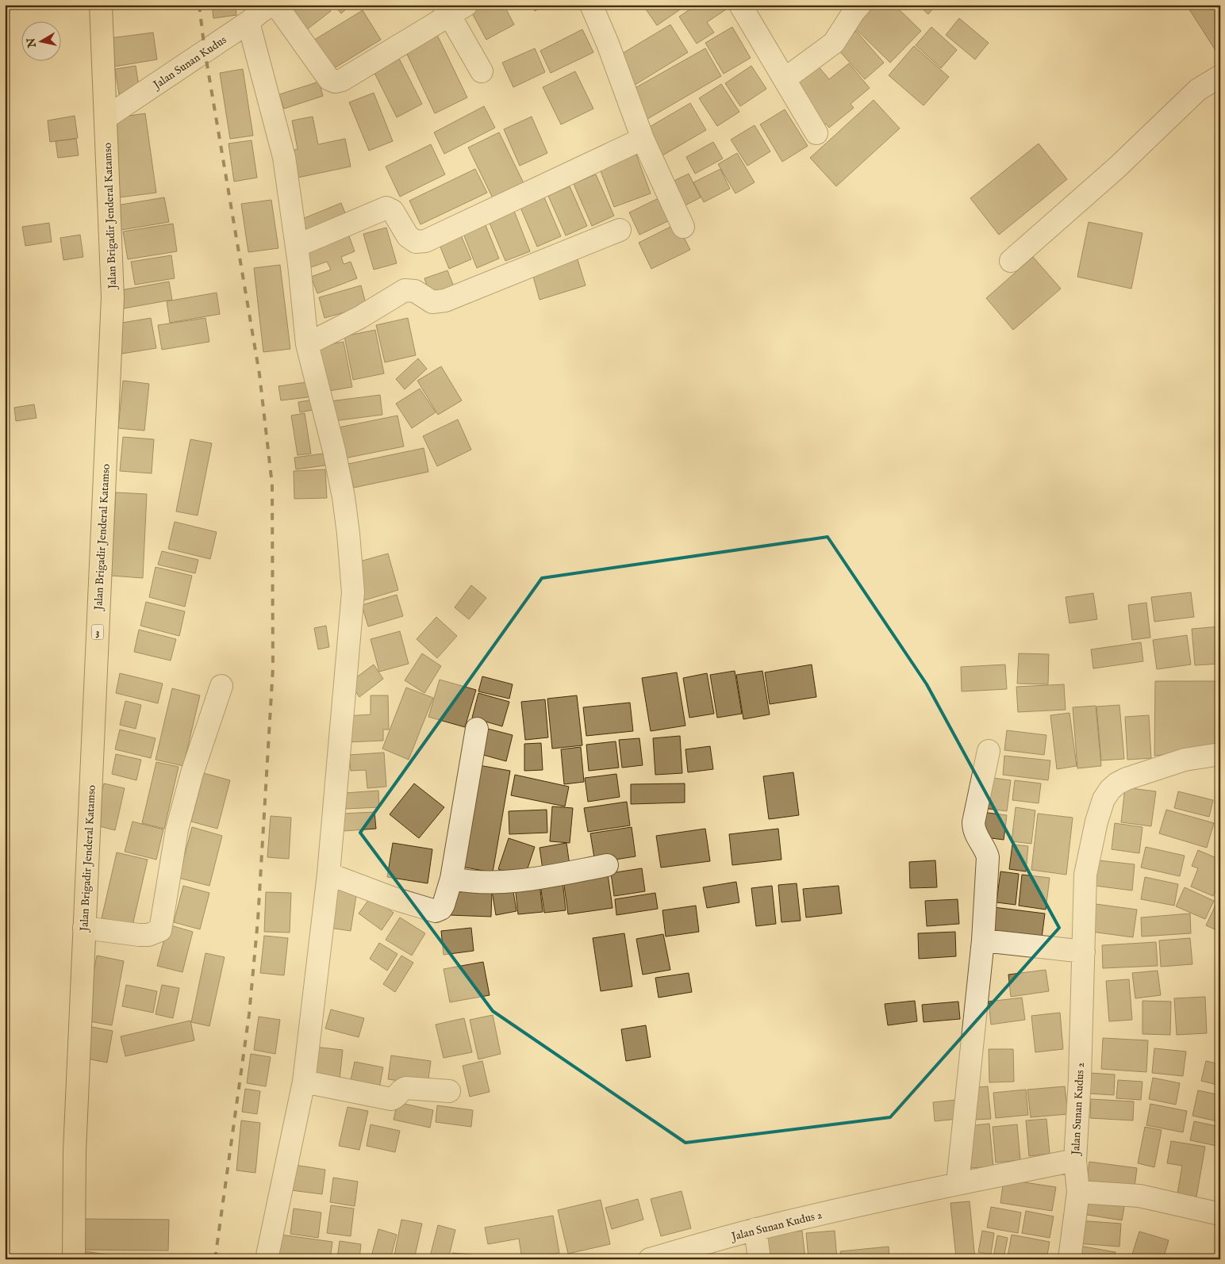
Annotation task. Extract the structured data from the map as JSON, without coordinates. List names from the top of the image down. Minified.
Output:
{"streets":{"highway":["Jalan Brigadir Jenderal Katamso","3"],"street":["Jalan Sunan Kudus","Jalan Sunan Kudus 2"]},"crossings":[["Jalan Sunan Kudus","Jalan Brigadir Jenderal Katamso"]],"north":"left"}
